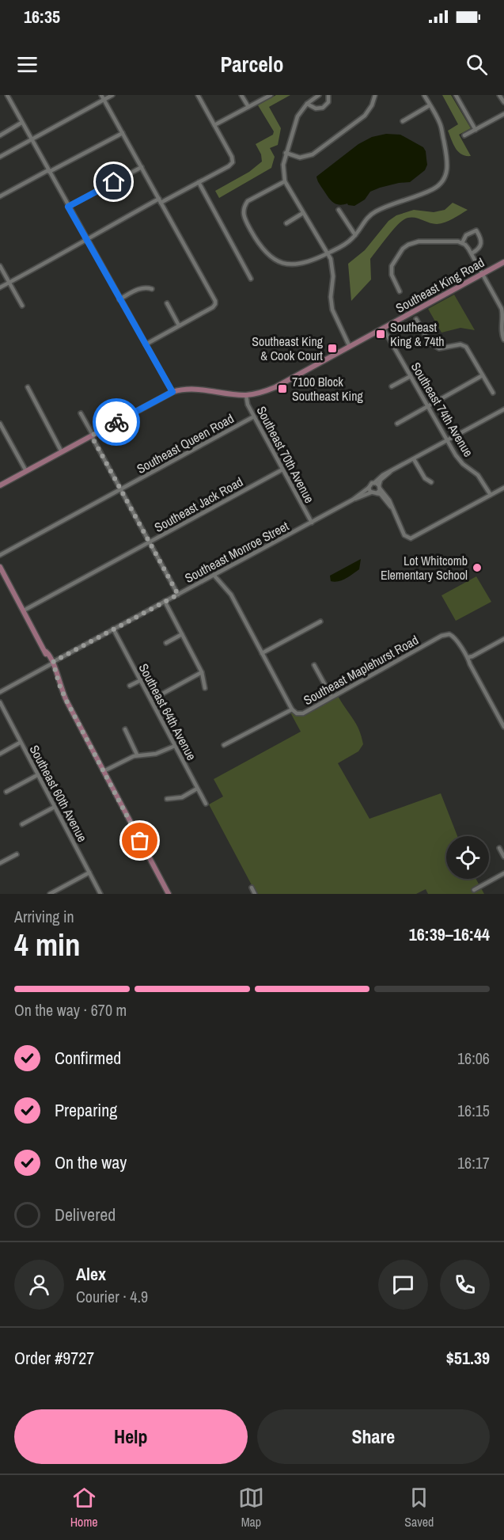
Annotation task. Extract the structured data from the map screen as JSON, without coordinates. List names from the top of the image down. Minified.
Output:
{"streets":{"main road":["Southeast King Road"],"street":["Southeast 74th Avenue","Southeast Queen Road","Southeast 70th Avenue","Southeast Jack Road","Southeast Monroe Street","Southeast Maplehurst Road","Southeast 64th Avenue","Southeast 60th Avenue"]},"crossings":[["Southeast King Road","Southeast 74th Avenue"],["Southeast King Road","Southeast 70th Avenue"],["Southeast Queen Road","Southeast 70th Avenue"],["Southeast 70th Avenue","Southeast Jack Road"],["Southeast 70th Avenue","Southeast Monroe Street"],["Southeast Monroe Street","Southeast Maplehurst Road"],["Southeast Monroe Street","Southeast 64th Avenue"]],"places":{"transit":["Southeast King & 74th","Southeast King & Cook Court","7100 Block Southeast King"],"other":["Lot Whitcomb Elementary School"]},"page":{"status":"16:35","header":"Parcelo","heading":["4 min","Arriving in","16:39–16:44"],"panel":["Alex","Courier · 4.9","Order #9727","$51.39"],"bar":"On the way · 670 m","list":[["Confirmed","16:06"],["Preparing","16:15"],["On the way","16:17"],"Delivered"],"buttons":["Help","Share"],"tabs":["Home","Map","Saved"]}}
